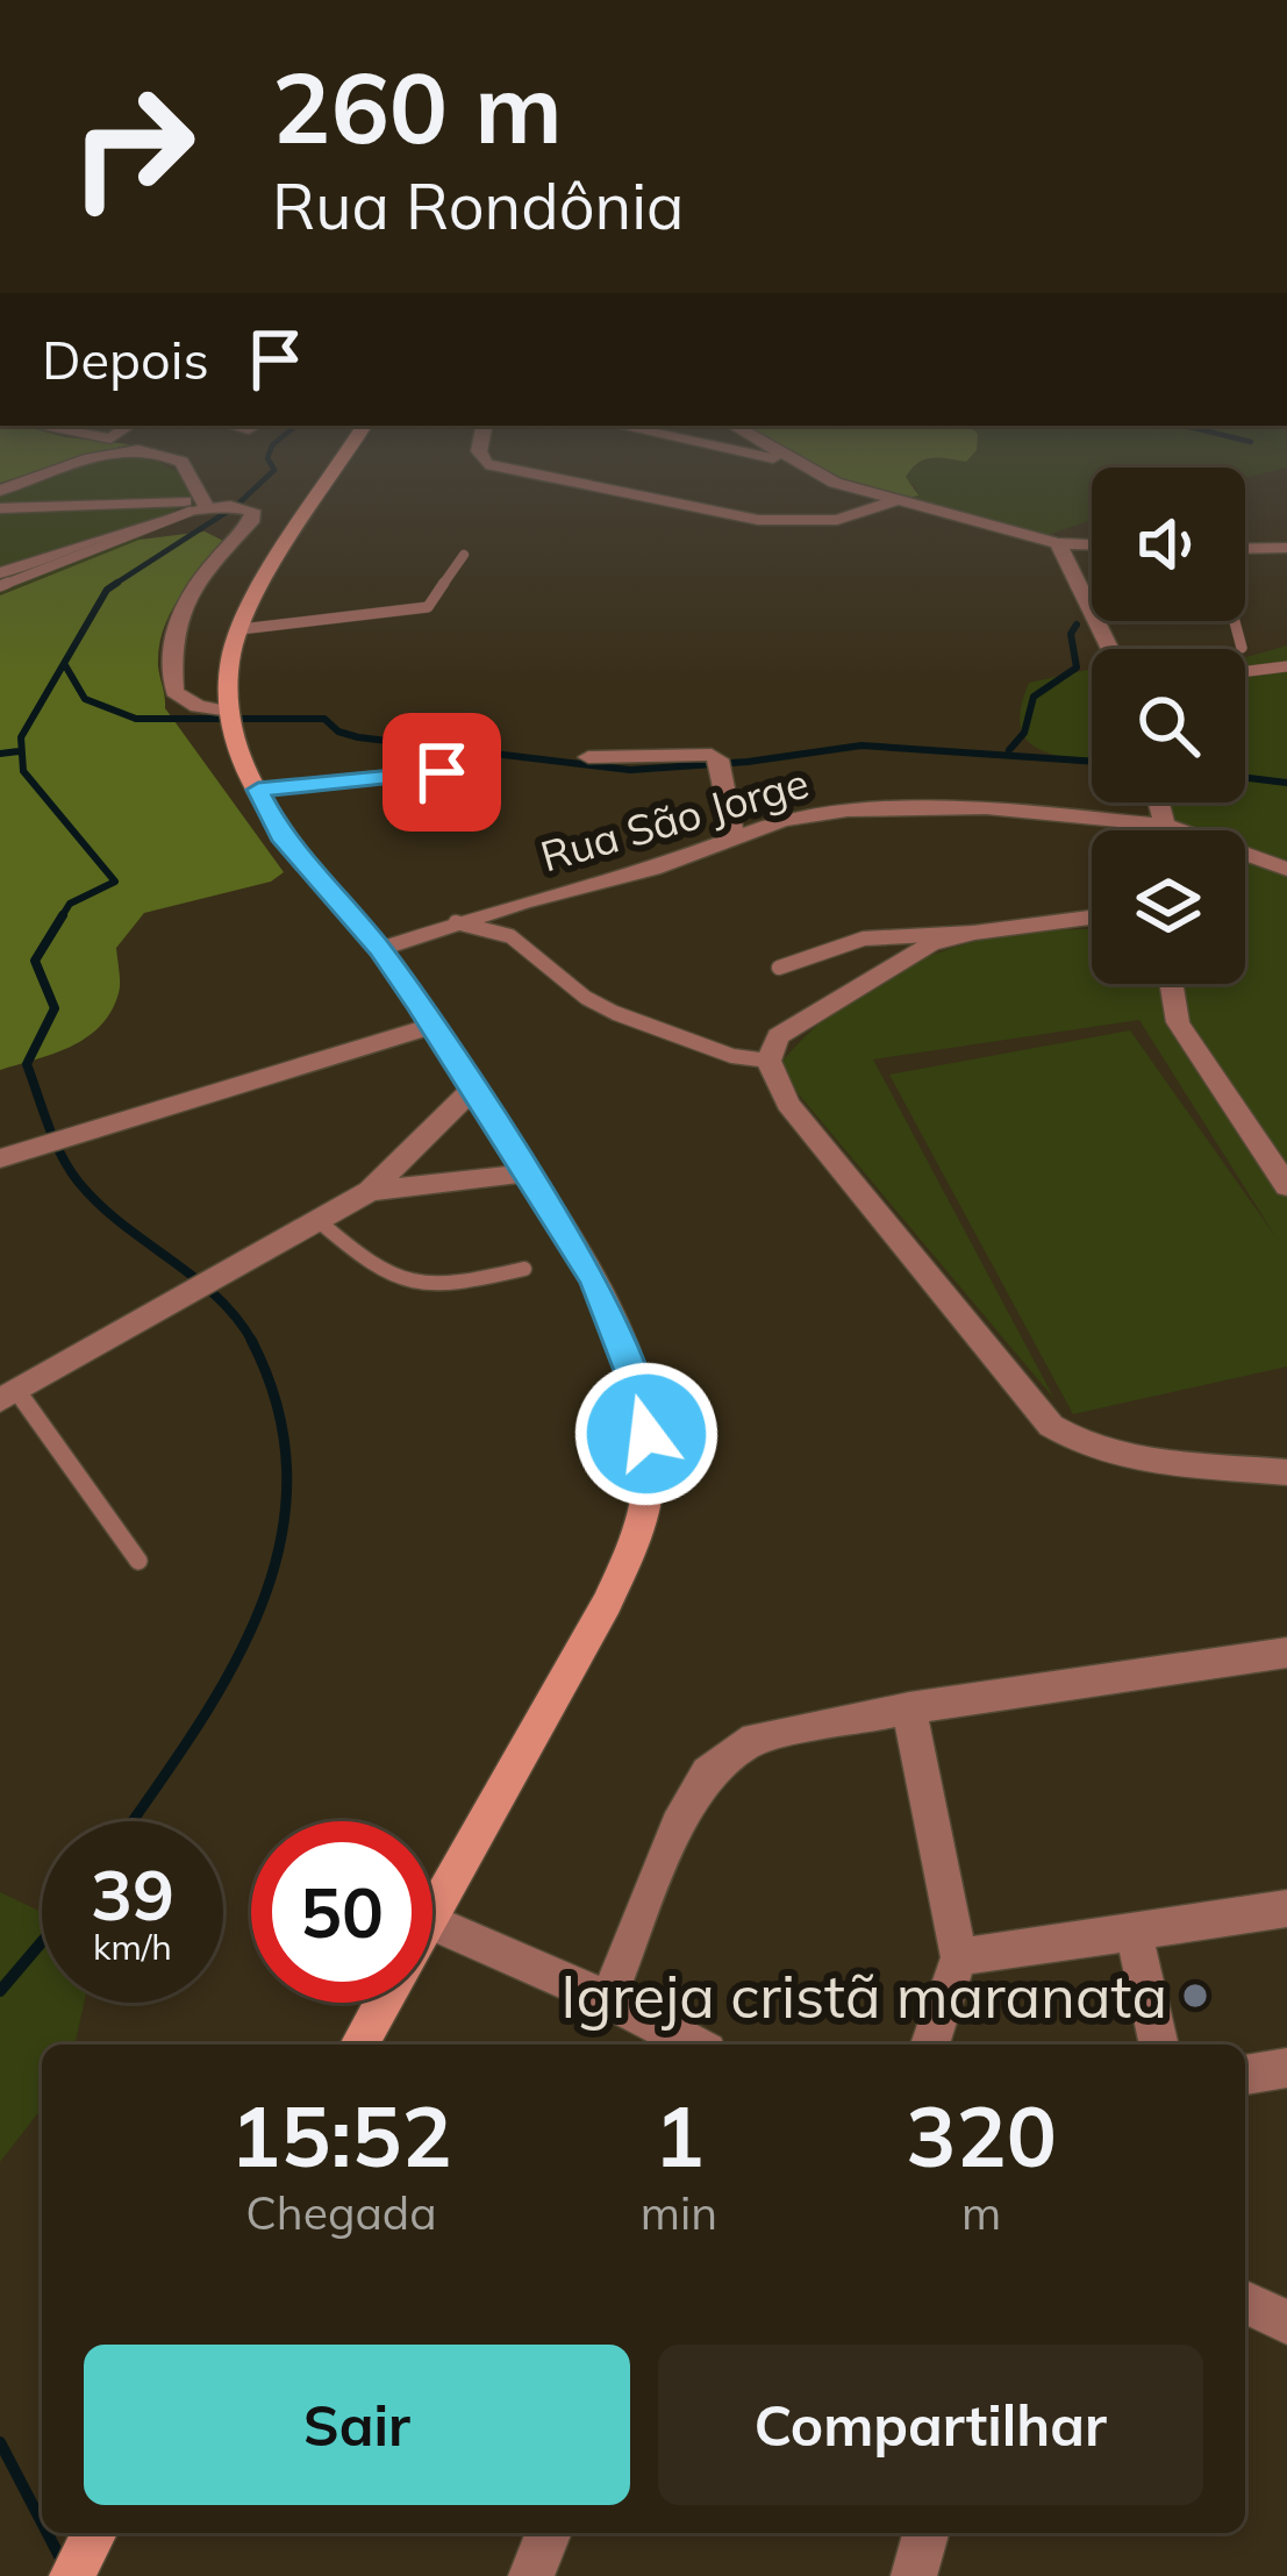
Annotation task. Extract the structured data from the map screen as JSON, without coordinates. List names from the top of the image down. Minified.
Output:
{"streets":{"street":["Rua São Jorge"]},"places":["Igreja cristã maranata"],"page":{"turn":["260 m","Rua Rondônia"],"then":"Depois","speed":"39 km/h","limit":"50","eta":["15:52","Chegada","1","min","320","m"],"buttons":["Sair","Compartilhar"]}}
